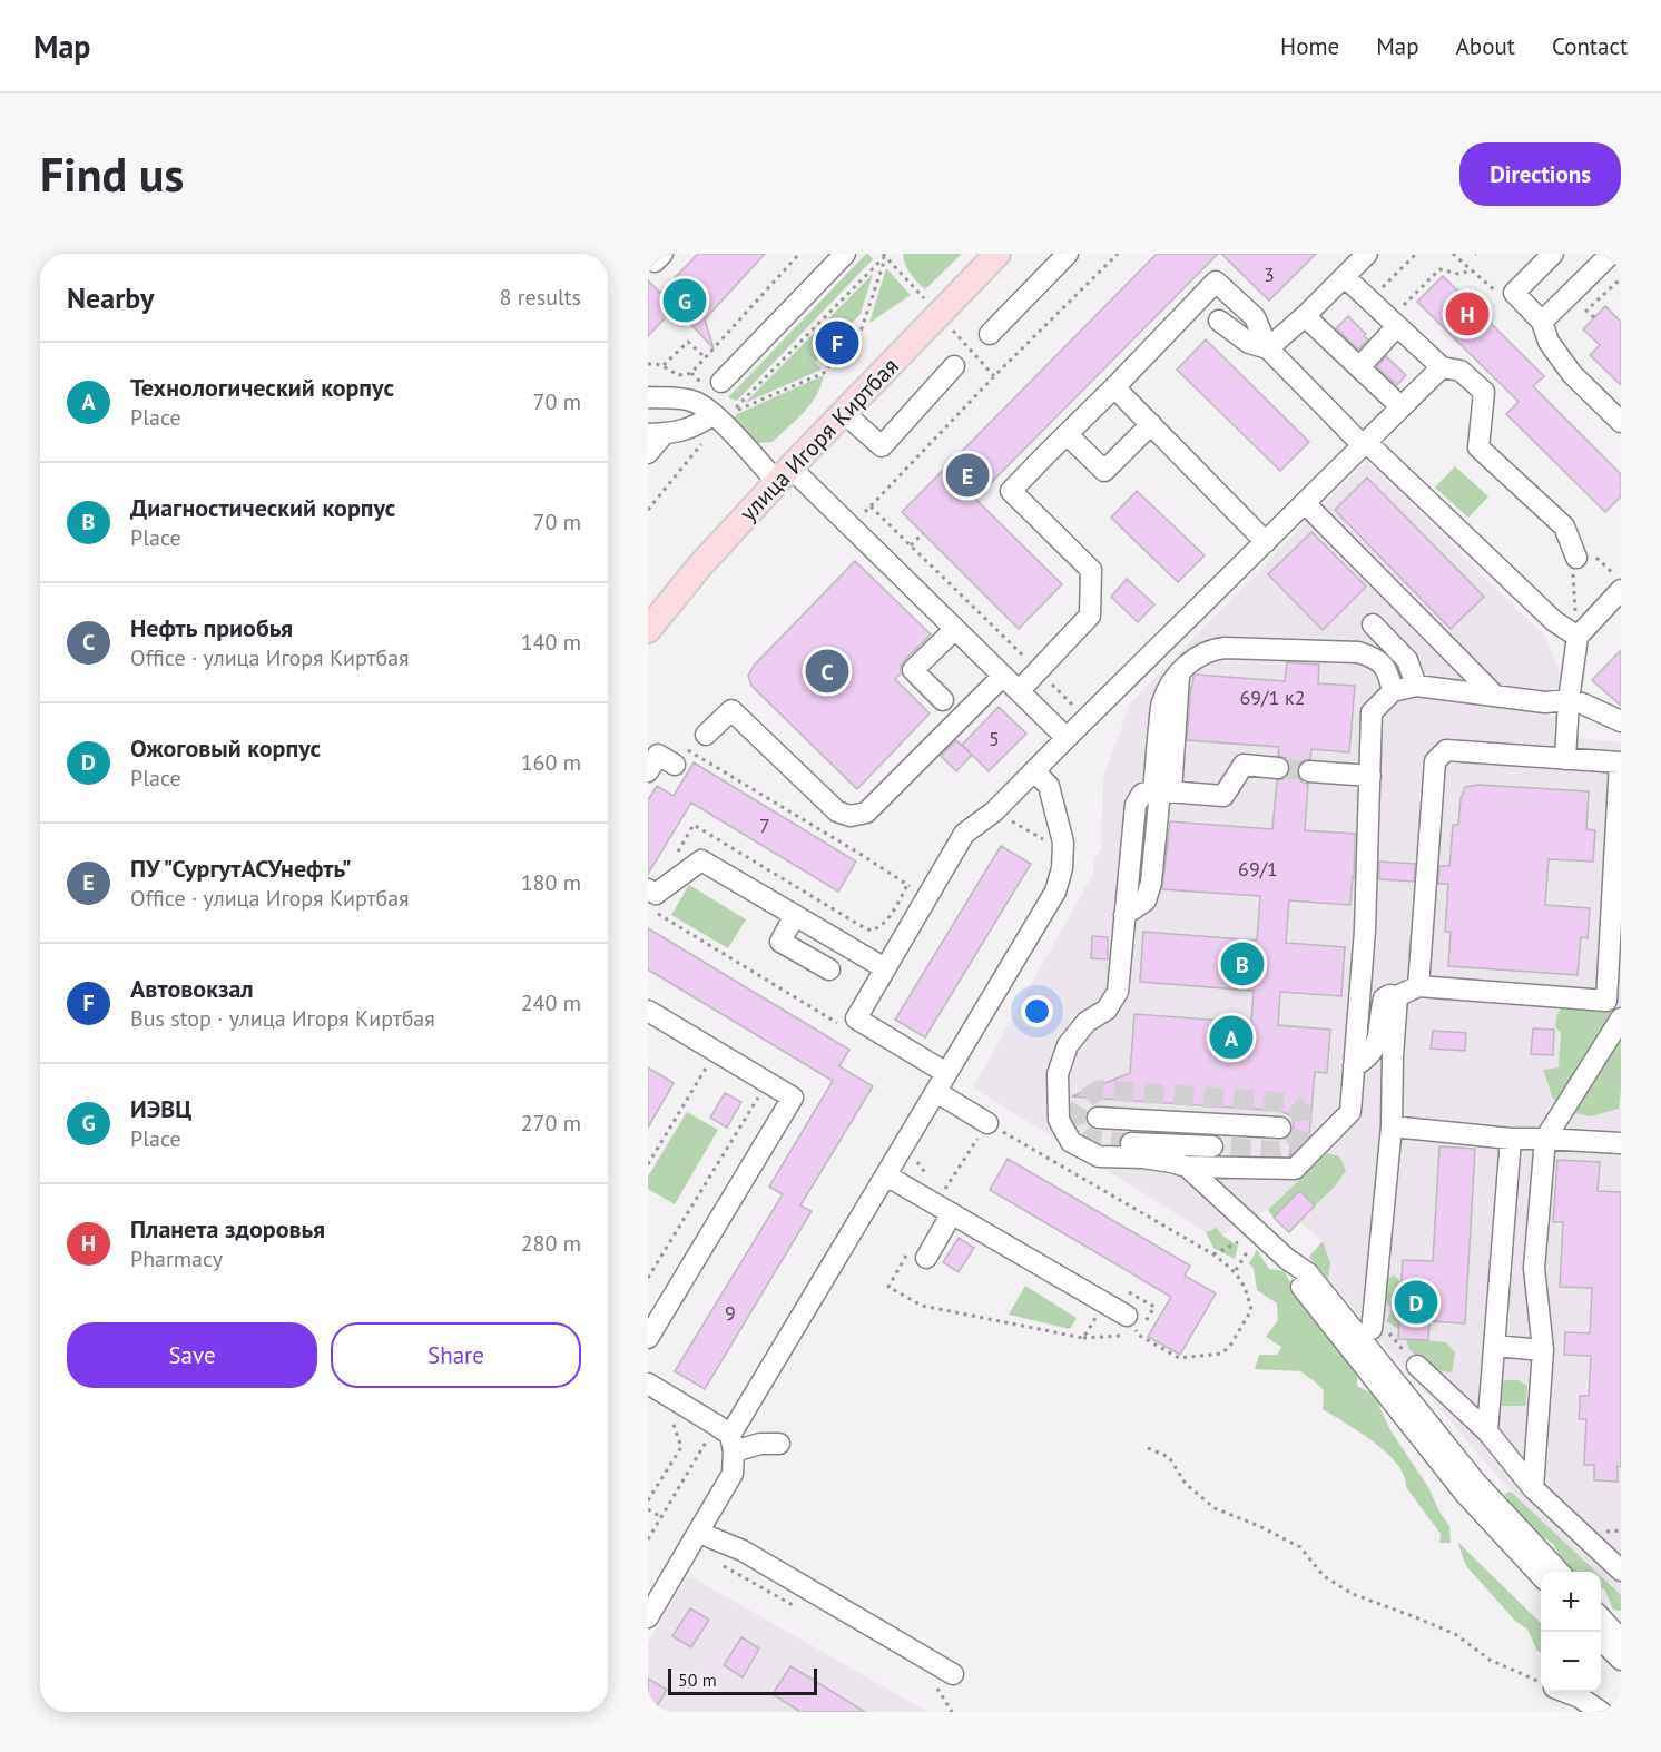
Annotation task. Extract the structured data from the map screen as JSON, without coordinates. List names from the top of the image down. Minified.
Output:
{"streets":{"main road":["улица Игоря Киртбая"]},"house_numbers":["3","69/1 к2","5","7","69/1","9"],"scale_bar":"50 m","page":{"header":"Map","nav":["Home","Map","About","Contact"],"buttons":["Directions",["Save","Share"]],"title":"Find us","heading":["Nearby","8 results"],"pins":["G","H","F","E","C","B","A","D"],"list":[{"mark":"A","name":"Технологический корпус","note":"Place","value":"70 m"},{"mark":"B","name":"Диагностический корпус","note":"Place","value":"70 m"},{"mark":"C","name":"Нефть приобья","note":"Office · улица Игоря Киртбая","value":"140 m"},{"mark":"D","name":"Ожоговый корпус","note":"Place","value":"160 m"},{"mark":"E","name":"ПУ \"СургутАСУнефть\"","note":"Office · улица Игоря Киртбая","value":"180 m"},{"mark":"F","name":"Автовокзал","note":"Bus stop · улица Игоря Киртбая","value":"240 m"},{"mark":"G","name":"ИЭВЦ","note":"Place","value":"270 m"},{"mark":"H","name":"Планета здоровья","note":"Pharmacy","value":"280 m"}],"map_buttons":["+","−"],"scale":"50 m"}}
